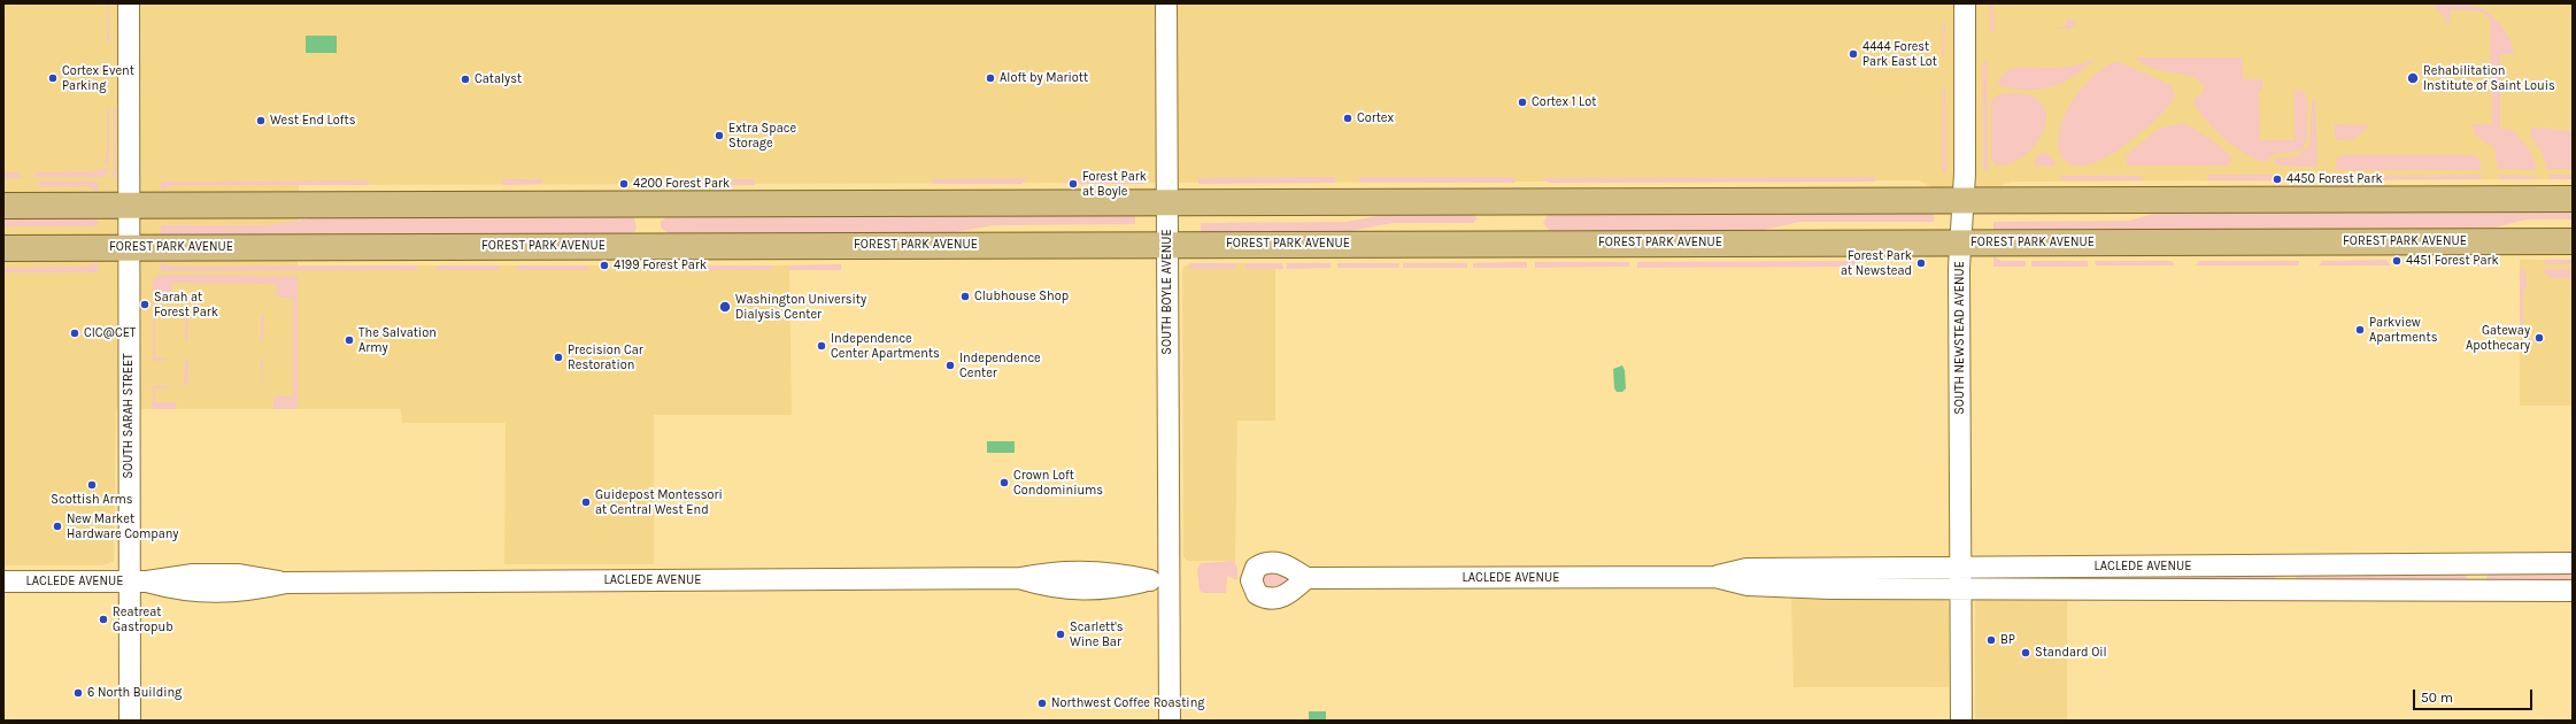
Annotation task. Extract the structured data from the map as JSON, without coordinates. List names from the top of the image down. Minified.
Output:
{"streets":{"main road":["FOREST PARK AVENUE"],"street":["SOUTH BOYLE AVENUE","SOUTH NEWSTEAD AVENUE","SOUTH SARAH STREET","LACLEDE AVENUE"]},"crossings":[["FOREST PARK AVENUE","SOUTH BOYLE AVENUE"],["FOREST PARK AVENUE","SOUTH NEWSTEAD AVENUE"],["FOREST PARK AVENUE","SOUTH SARAH STREET"],["SOUTH BOYLE AVENUE","LACLEDE AVENUE"],["SOUTH NEWSTEAD AVENUE","LACLEDE AVENUE"],["SOUTH SARAH STREET","LACLEDE AVENUE"]],"places":["4444 Forest Park East Lot","Cortex Event Parking","Aloft by Mariott","Rehabilitation Institute of Saint Louis","Catalyst","Cortex 1 Lot","Cortex","West End Lofts","Extra Space Storage","4450 Forest Park","4200 Forest Park","Forest Park at Boyle","4451 Forest Park","Forest Park at Newstead","4199 Forest Park","Clubhouse Shop","Sarah at Forest Park","Washington University Dialysis Center","Parkview Apartments","CIC@CET","Gateway Apothecary","The Salvation Army","Independence Center Apartments","Precision Car Restoration","Independence Center","Crown Loft Condominiums","Scottish Arms","Guidepost Montessori at Central West End","New Market Hardware Company","Reatreat Gastropub","Scarlett's Wine Bar","BP","Standard Oil","6 North Building","Northwest Coffee Roasting"],"scale_bar":"50 m"}
